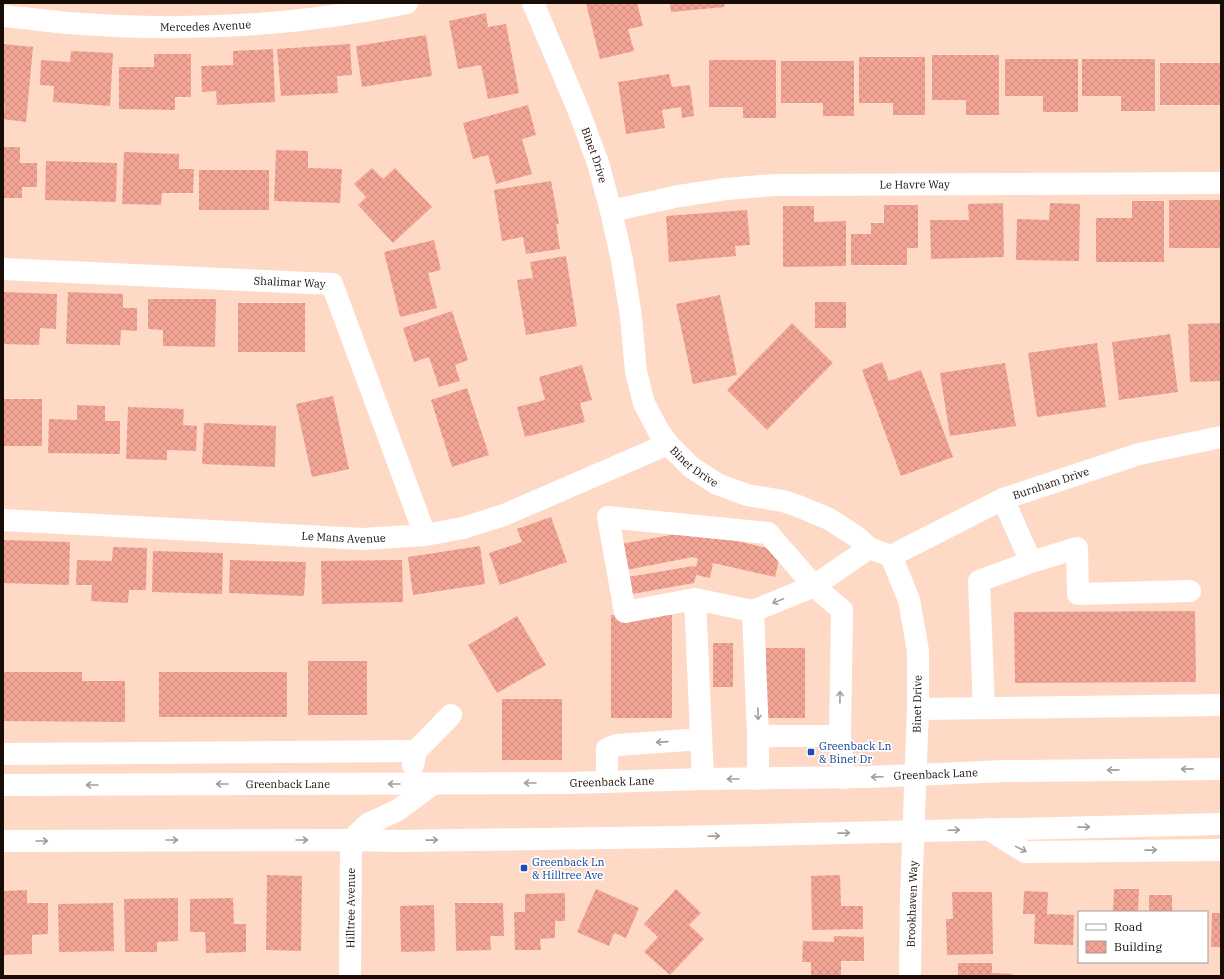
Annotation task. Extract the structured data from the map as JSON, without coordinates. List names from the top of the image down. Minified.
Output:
{"streets":{"street":["Mercedes Avenue","Binet Drive","Le Havre Way","Shalimar Way","Burnham Drive","Le Mans Avenue","Greenback Lane","Brookhaven Way","Hilltree Avenue"]},"crossings":[["Binet Drive","Le Havre Way"],["Binet Drive","Burnham Drive"],["Binet Drive","Le Mans Avenue"],["Binet Drive","Greenback Lane"],["Binet Drive","Brookhaven Way"],["Shalimar Way","Le Mans Avenue"]],"places":{"transit":["Greenback Ln & Binet Dr","Greenback Ln & Hilltree Ave"]},"legend":["Road","Building"]}
